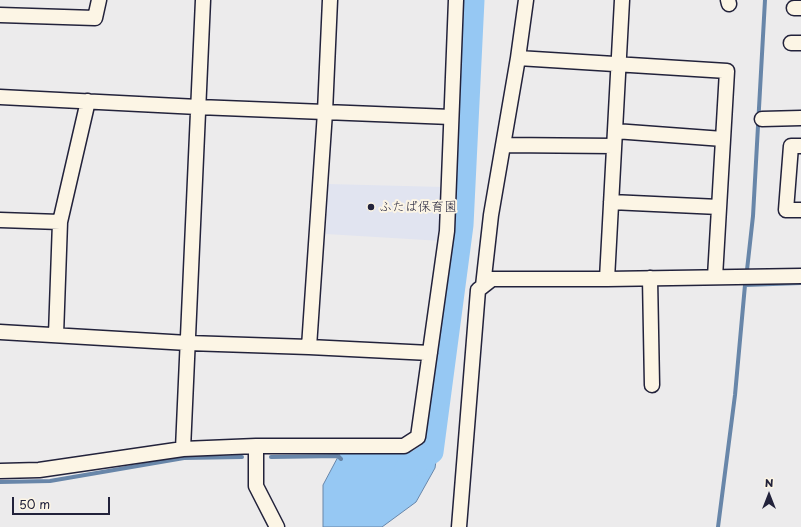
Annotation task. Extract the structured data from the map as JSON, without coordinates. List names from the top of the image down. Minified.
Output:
{"places":["ふたば保育園"],"scale_bar":"50 m","north":"top"}
